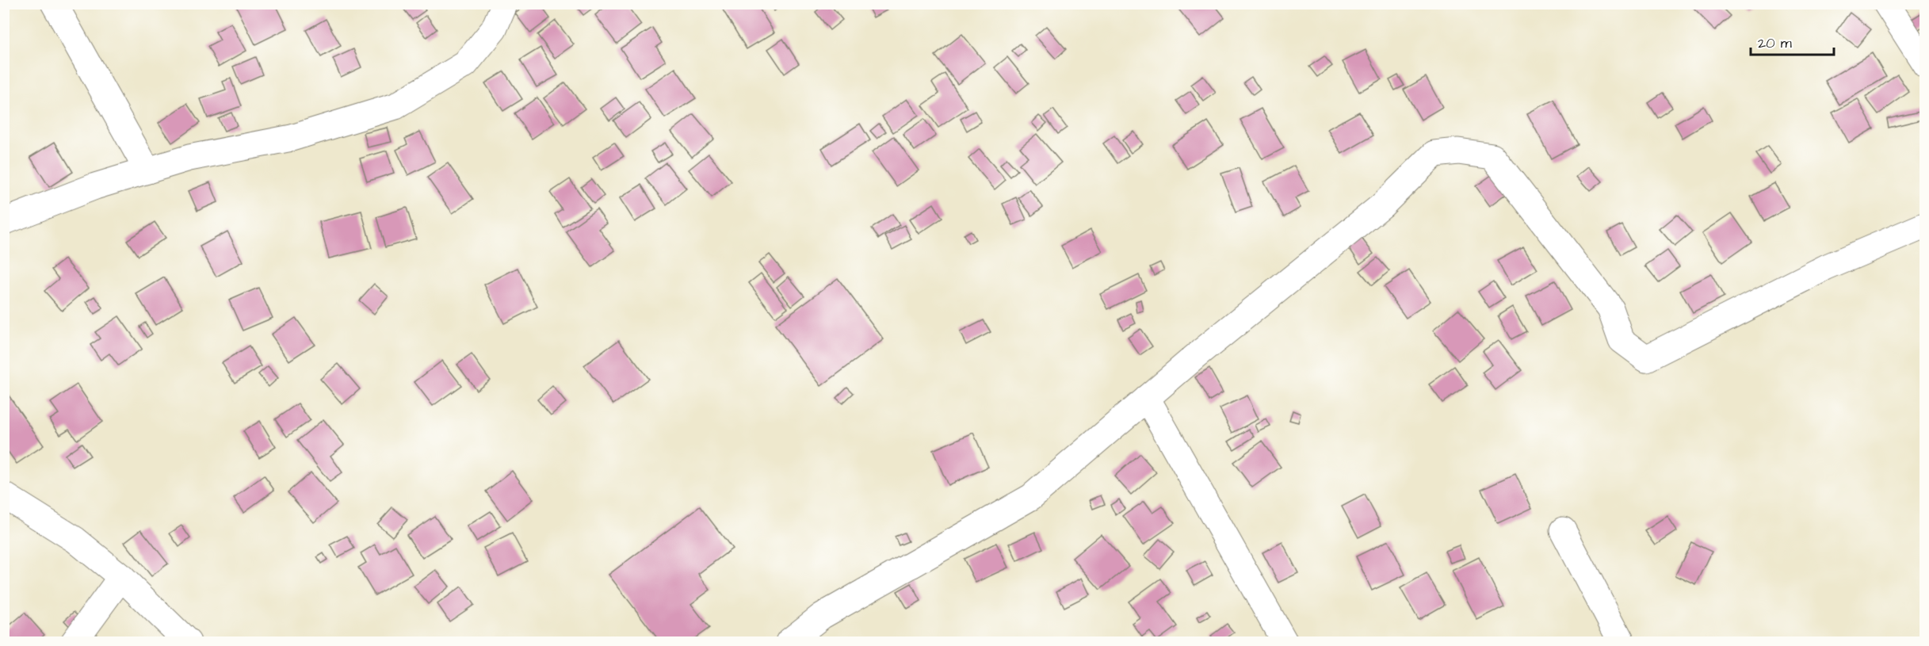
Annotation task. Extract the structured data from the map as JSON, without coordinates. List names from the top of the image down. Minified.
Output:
{"scale_bar":"20 m"}
